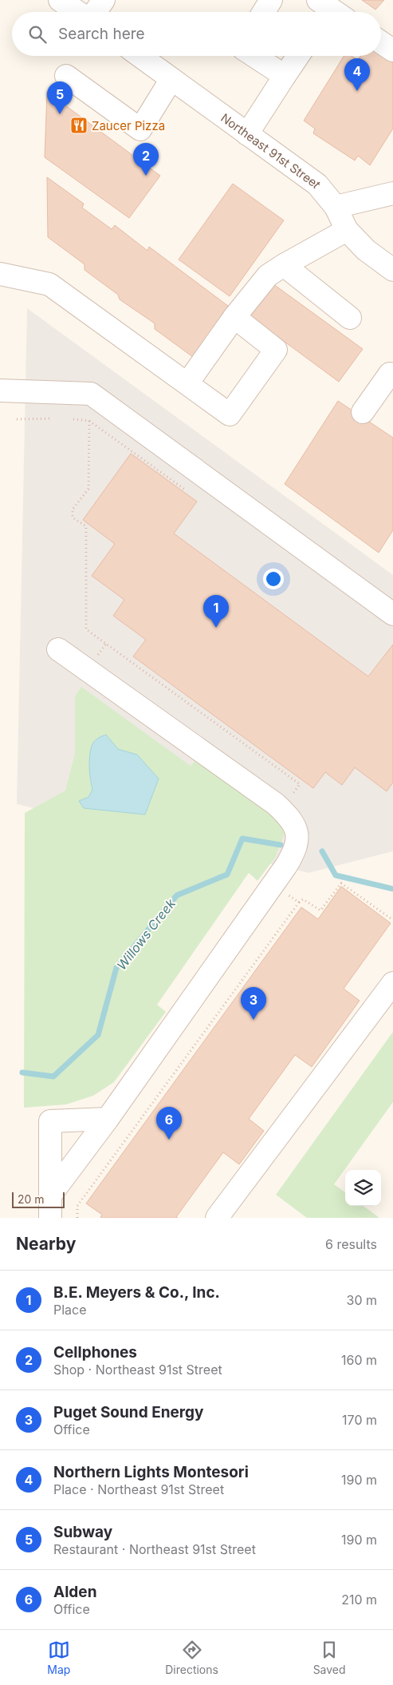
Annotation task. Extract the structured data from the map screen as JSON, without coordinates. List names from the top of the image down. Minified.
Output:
{"streets":{"street":["Northeast 91st Street"]},"water":["Willows Creek"],"places":{"restaurant":["Zaucer Pizza"]},"scale_bar":"20 m","page":{"search":"Search here","pins":["4","5","2","1","3","6"],"scale":"20 m","heading":["Nearby","6 results"],"list":[{"mark":"1","name":"B.E. Meyers & Co., Inc.","note":"Place","value":"30 m"},{"mark":"2","name":"Cellphones","note":"Shop · Northeast 91st Street","value":"160 m"},{"mark":"3","name":"Puget Sound Energy","note":"Office","value":"170 m"},{"mark":"4","name":"Northern Lights Montesori","note":"Place · Northeast 91st Street","value":"190 m"},{"mark":"5","name":"Subway","note":"Restaurant · Northeast 91st Street","value":"190 m"},{"mark":"6","name":"Alden","note":"Office","value":"210 m"}],"nav":["Map","Directions","Saved"]}}
